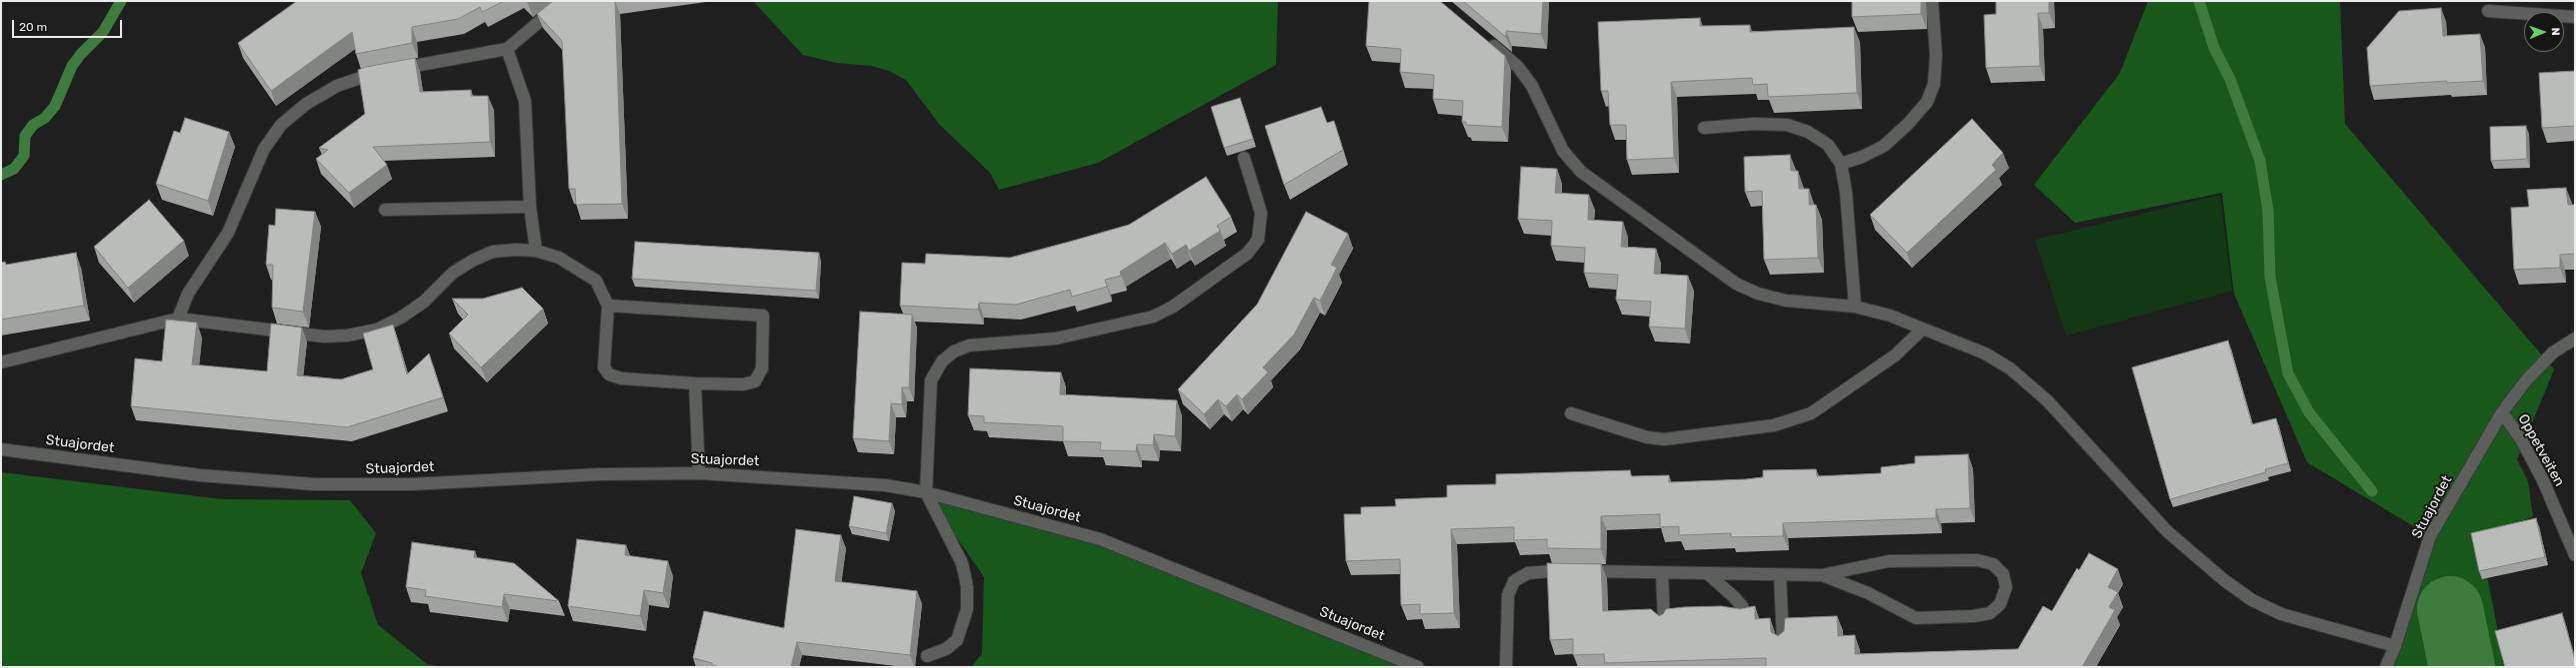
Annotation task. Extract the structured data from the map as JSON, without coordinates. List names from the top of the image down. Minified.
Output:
{"streets":{"street":["Stuajordet","Oppetveiten"]},"crossings":[["Stuajordet","Oppetveiten"]],"scale_bar":"20 m","north":"right"}
